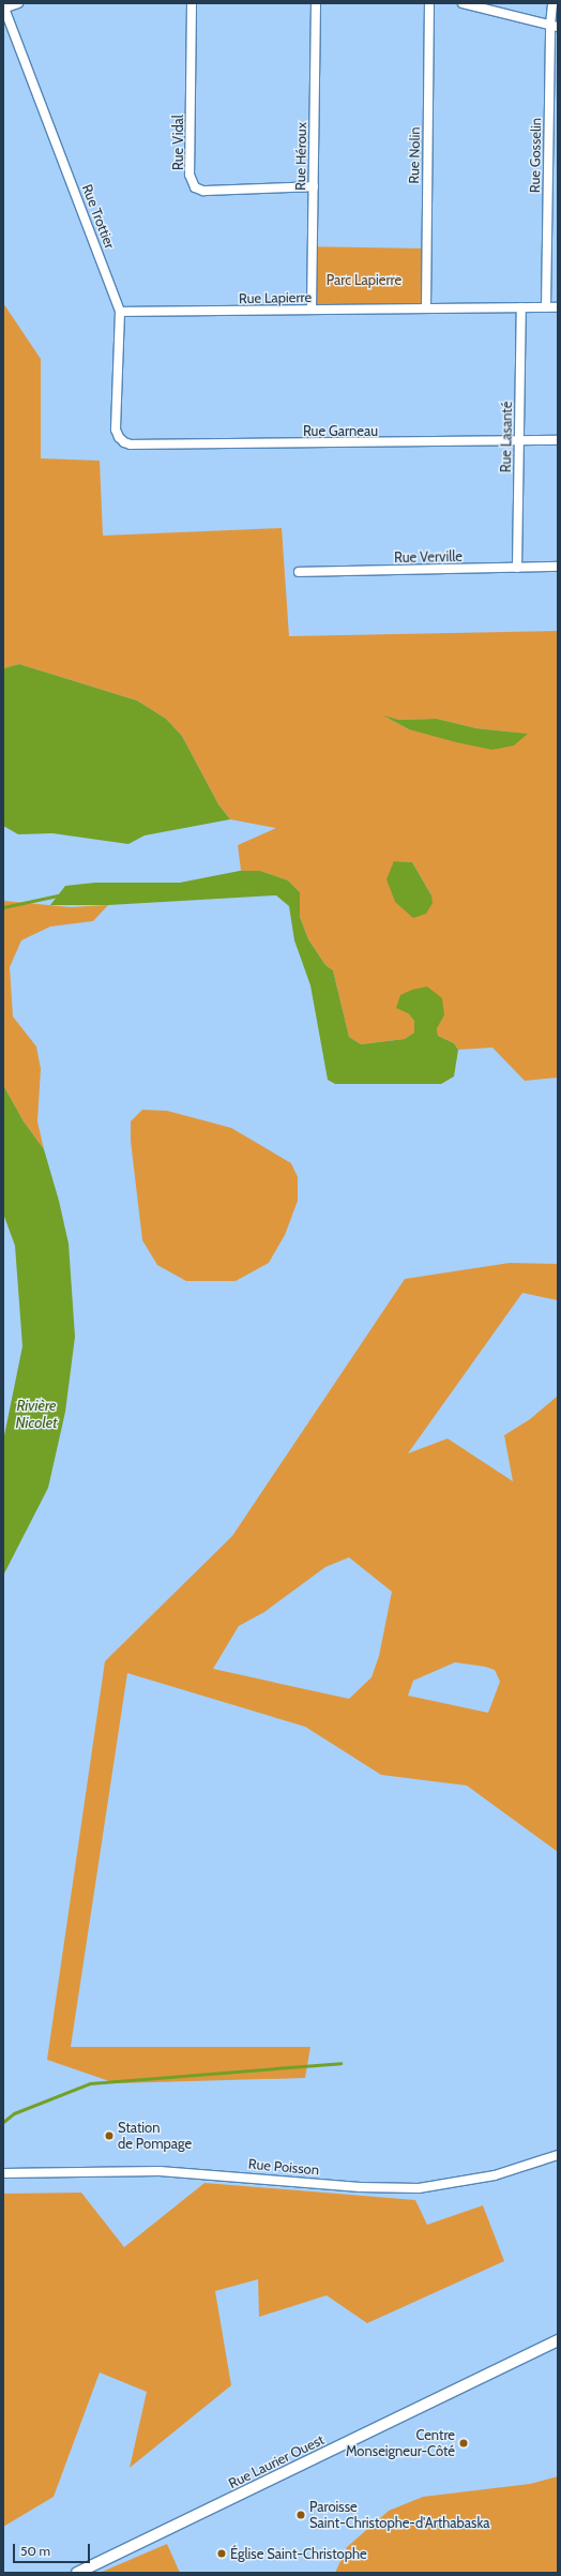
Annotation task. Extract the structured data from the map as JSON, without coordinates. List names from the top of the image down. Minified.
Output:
{"streets":{"street":["Rue Vidal","Rue Nolin","Rue Gosselin","Rue Héroux","Rue Trottier","Rue Lapierre","Rue Garneau","Rue Lasanté","Rue Verville","Rue Poisson","Rue Laurier Ouest"]},"crossings":[["Rue Vidal","Rue Héroux"],["Rue Nolin","Rue Lapierre"],["Rue Gosselin","Rue Lapierre"],["Rue Héroux","Rue Lapierre"],["Rue Trottier","Rue Lapierre"],["Rue Trottier","Rue Garneau"],["Rue Lapierre","Rue Lasanté"],["Rue Garneau","Rue Lasanté"],["Rue Lasanté","Rue Verville"]],"water":["Rivière Nicolet"],"parks":["Parc Lapierre"],"places":["Station de Pompage","Centre Monseigneur-Côté","Paroisse Saint-Christophe-d'Arthabaska","Église Saint-Christophe"],"scale_bar":"50 m"}
